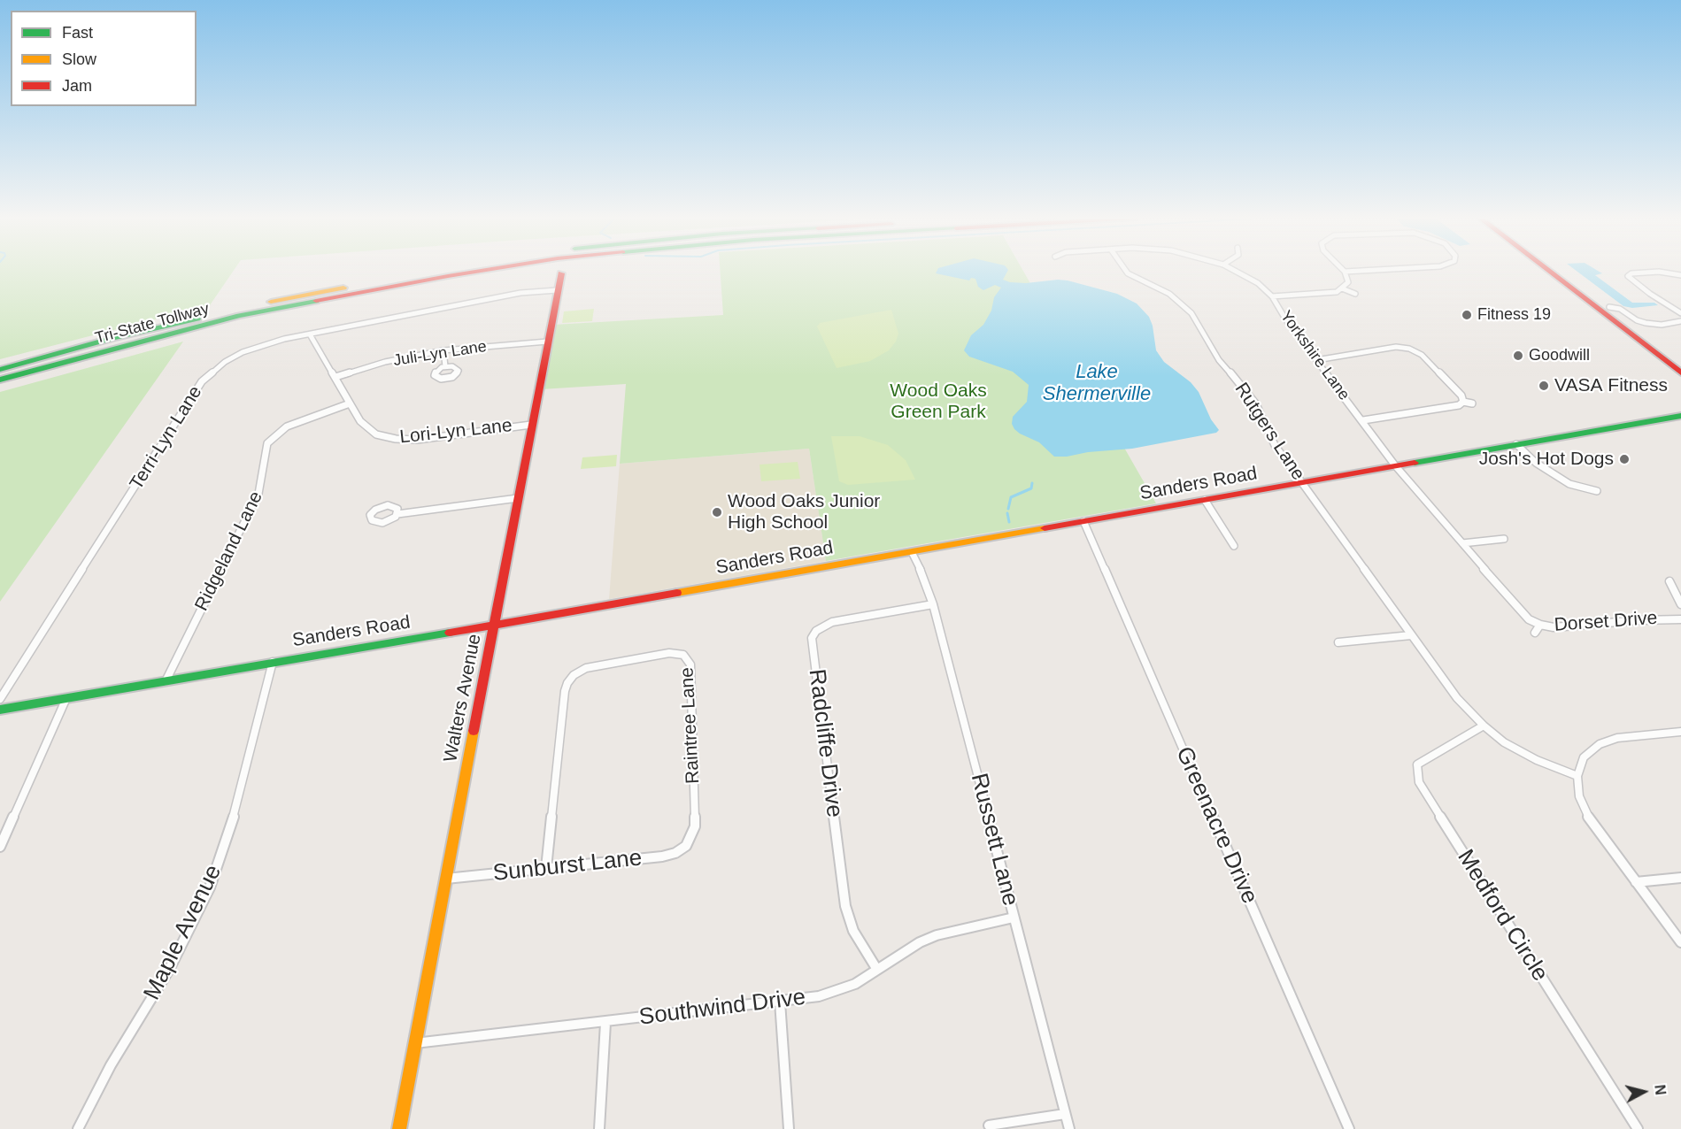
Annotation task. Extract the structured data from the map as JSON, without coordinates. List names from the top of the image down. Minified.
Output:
{"streets":{"main road":["Tri-State Tollway","Sanders Road","Walters Avenue"],"street":["Juli-Lyn Lane","Yorkshire Lane","Lori-Lyn Lane","Rutgers Lane","Terri-Lyn Lane","Ridgeland Lane","Dorset Drive","Raintree Lane","Radcliffe Drive","Greenacre Drive","Russett Lane","Sunburst Lane","Medford Circle","Maple Avenue","Southwind Drive"]},"crossings":[["Juli-Lyn Lane","Lori-Lyn Lane"],["Juli-Lyn Lane","Walters Avenue"],["Yorkshire Lane","Sanders Road"],["Yorkshire Lane","Dorset Drive"],["Lori-Lyn Lane","Terri-Lyn Lane"],["Lori-Lyn Lane","Ridgeland Lane"],["Lori-Lyn Lane","Walters Avenue"],["Rutgers Lane","Sanders Road"],["Rutgers Lane","Medford Circle"],["Terri-Lyn Lane","Walters Avenue"],["Sanders Road","Ridgeland Lane"],["Sanders Road","Walters Avenue"],["Sanders Road","Greenacre Drive"],["Sanders Road","Russett Lane"],["Sanders Road","Maple Avenue"],["Walters Avenue","Sunburst Lane"],["Walters Avenue","Southwind Drive"],["Raintree Lane","Sunburst Lane"],["Radcliffe Drive","Russett Lane"],["Radcliffe Drive","Southwind Drive"],["Russett Lane","Southwind Drive"]],"water":["Lake Shermerville"],"parks":["Wood Oaks Green Park"],"places":["Fitness 19","Goodwill","VASA Fitness","Josh's Hot Dogs","Wood Oaks Junior High School"],"legend":["Fast","Slow","Jam"],"north":"right"}
